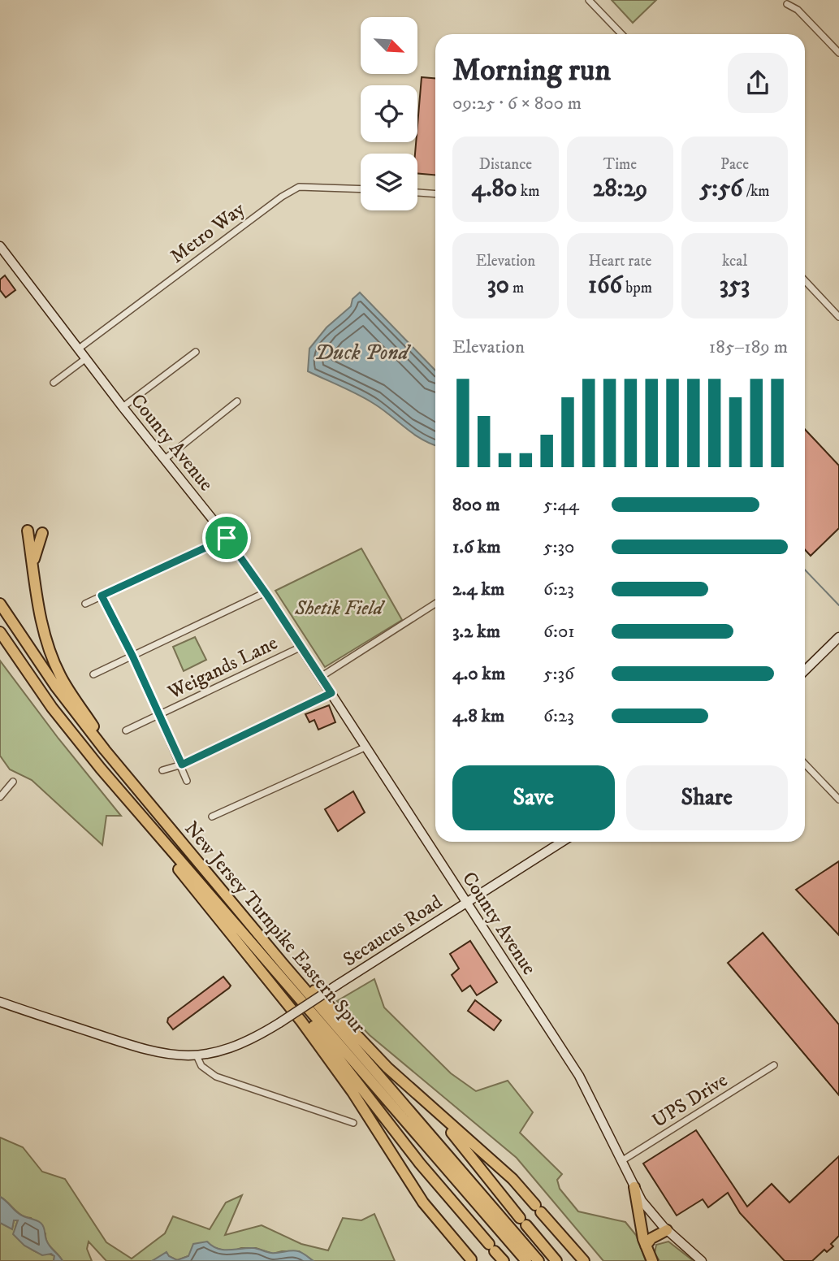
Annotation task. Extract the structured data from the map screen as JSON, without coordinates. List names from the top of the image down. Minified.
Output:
{"streets":{"highway":["New Jersey Turnpike Eastern Spur"],"main road":["County Avenue","Secaucus Road"],"street":["Metro Way","Weigands Lane","UPS Drive"]},"crossings":[["Metro Way","County Avenue"],["County Avenue","Weigands Lane"],["County Avenue","Secaucus Road"],["County Avenue","UPS Drive"]],"water":["Duck Pond"],"parks":["Shetik Field"],"north":"bottom right","page":{"heading":["Morning run","09:25 · 6 × 800 m"],"stats":[["Distance","4.80 km"],["Time","28:29"],["Pace","5:56 /km"],["Elevation","30 m"],["Heart rate","166 bpm"],["kcal","353"]],"chart":["Elevation","185–189 m"],"list":[{"name":"800 m","note":"5:44"},{"name":"1.6 km","note":"5:30"},{"name":"2.4 km","note":"6:23"},{"name":"3.2 km","note":"6:01"},{"name":"4.0 km","note":"5:36"},{"name":"4.8 km","note":"6:23"}],"buttons":["Save","Share"]}}
